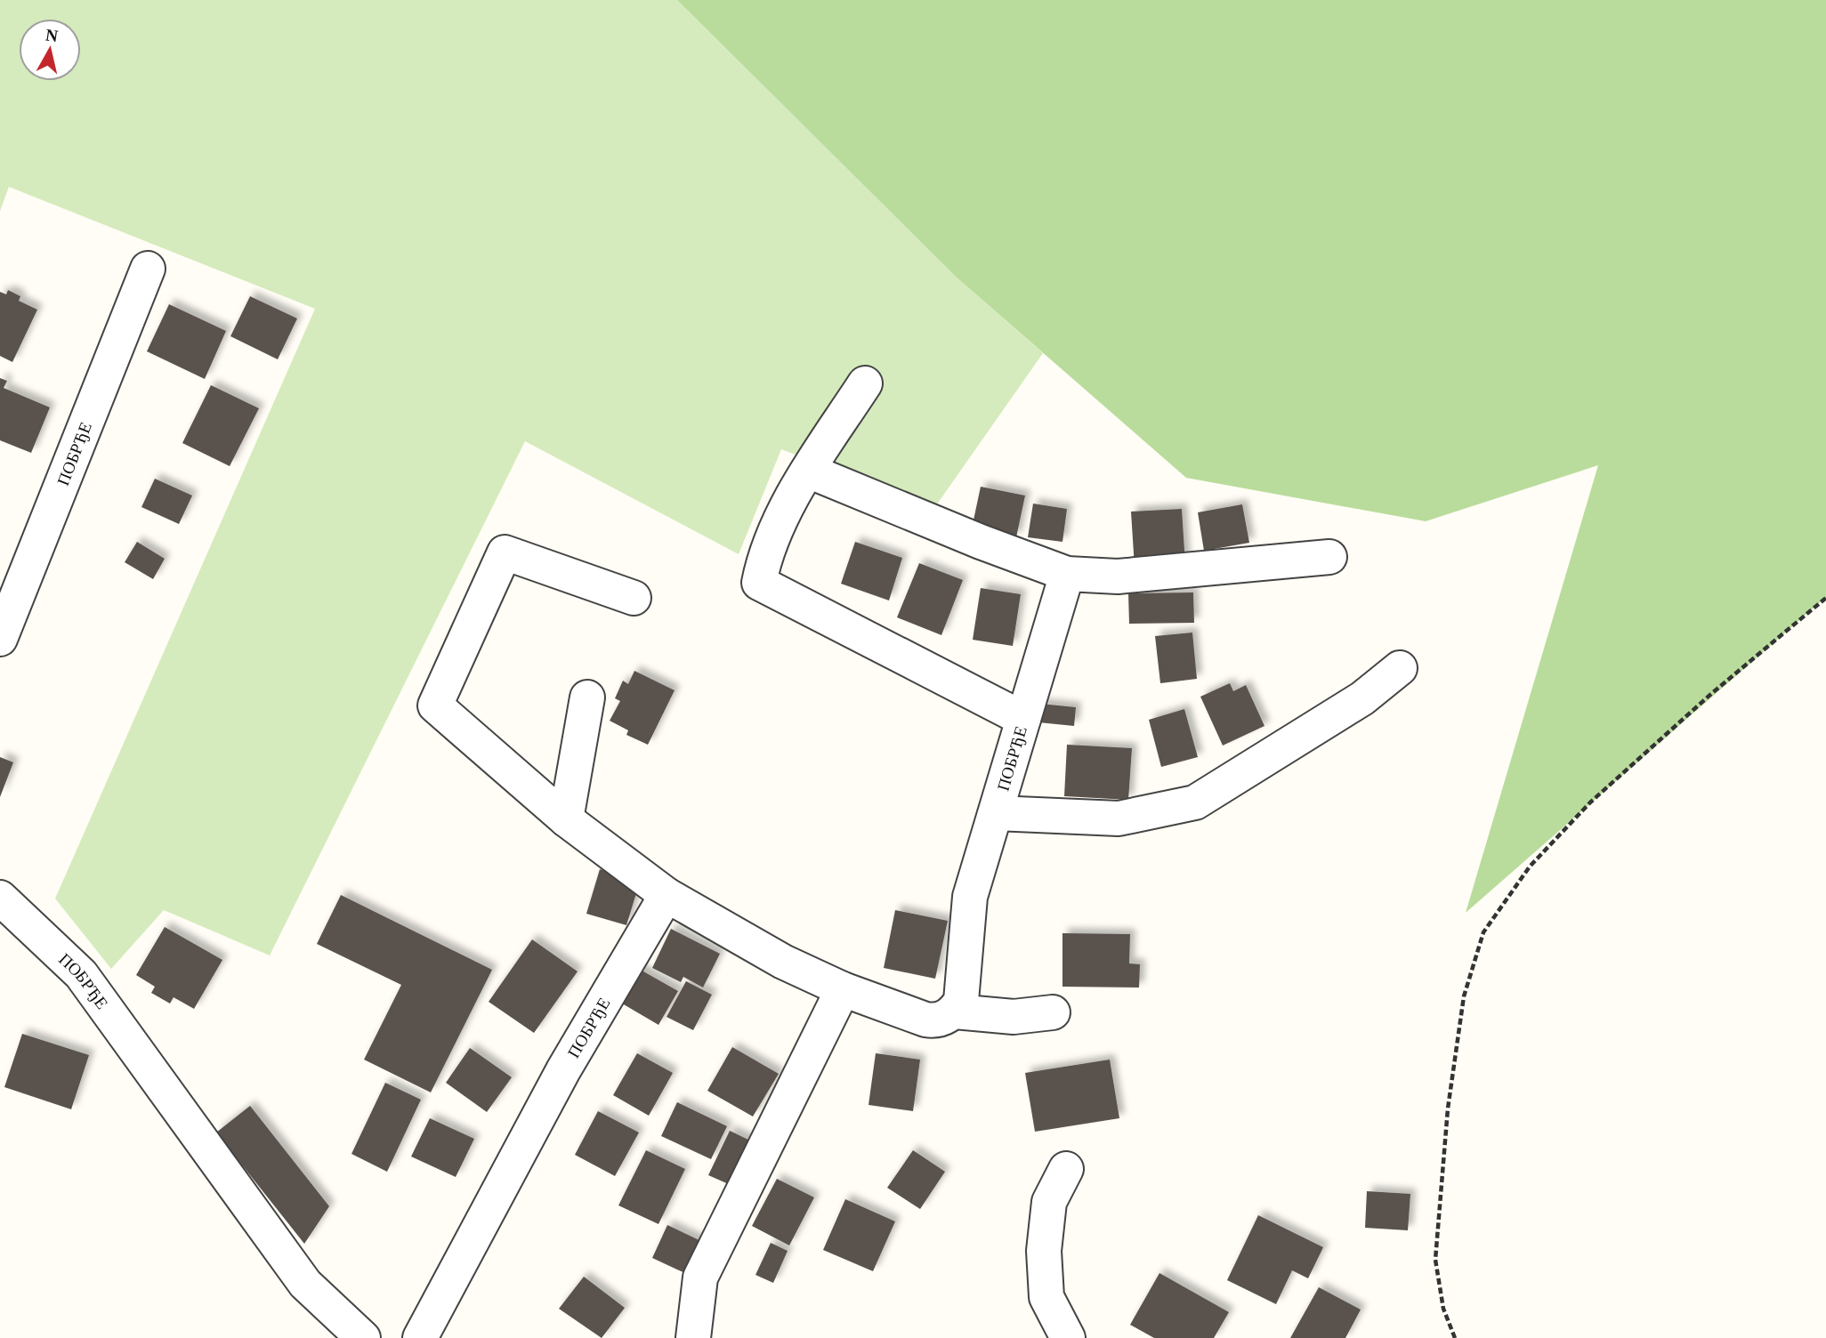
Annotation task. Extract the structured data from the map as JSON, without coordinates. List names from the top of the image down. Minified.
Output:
{"streets":{"street":["ПОБРЂЕ"]},"north":"top"}
